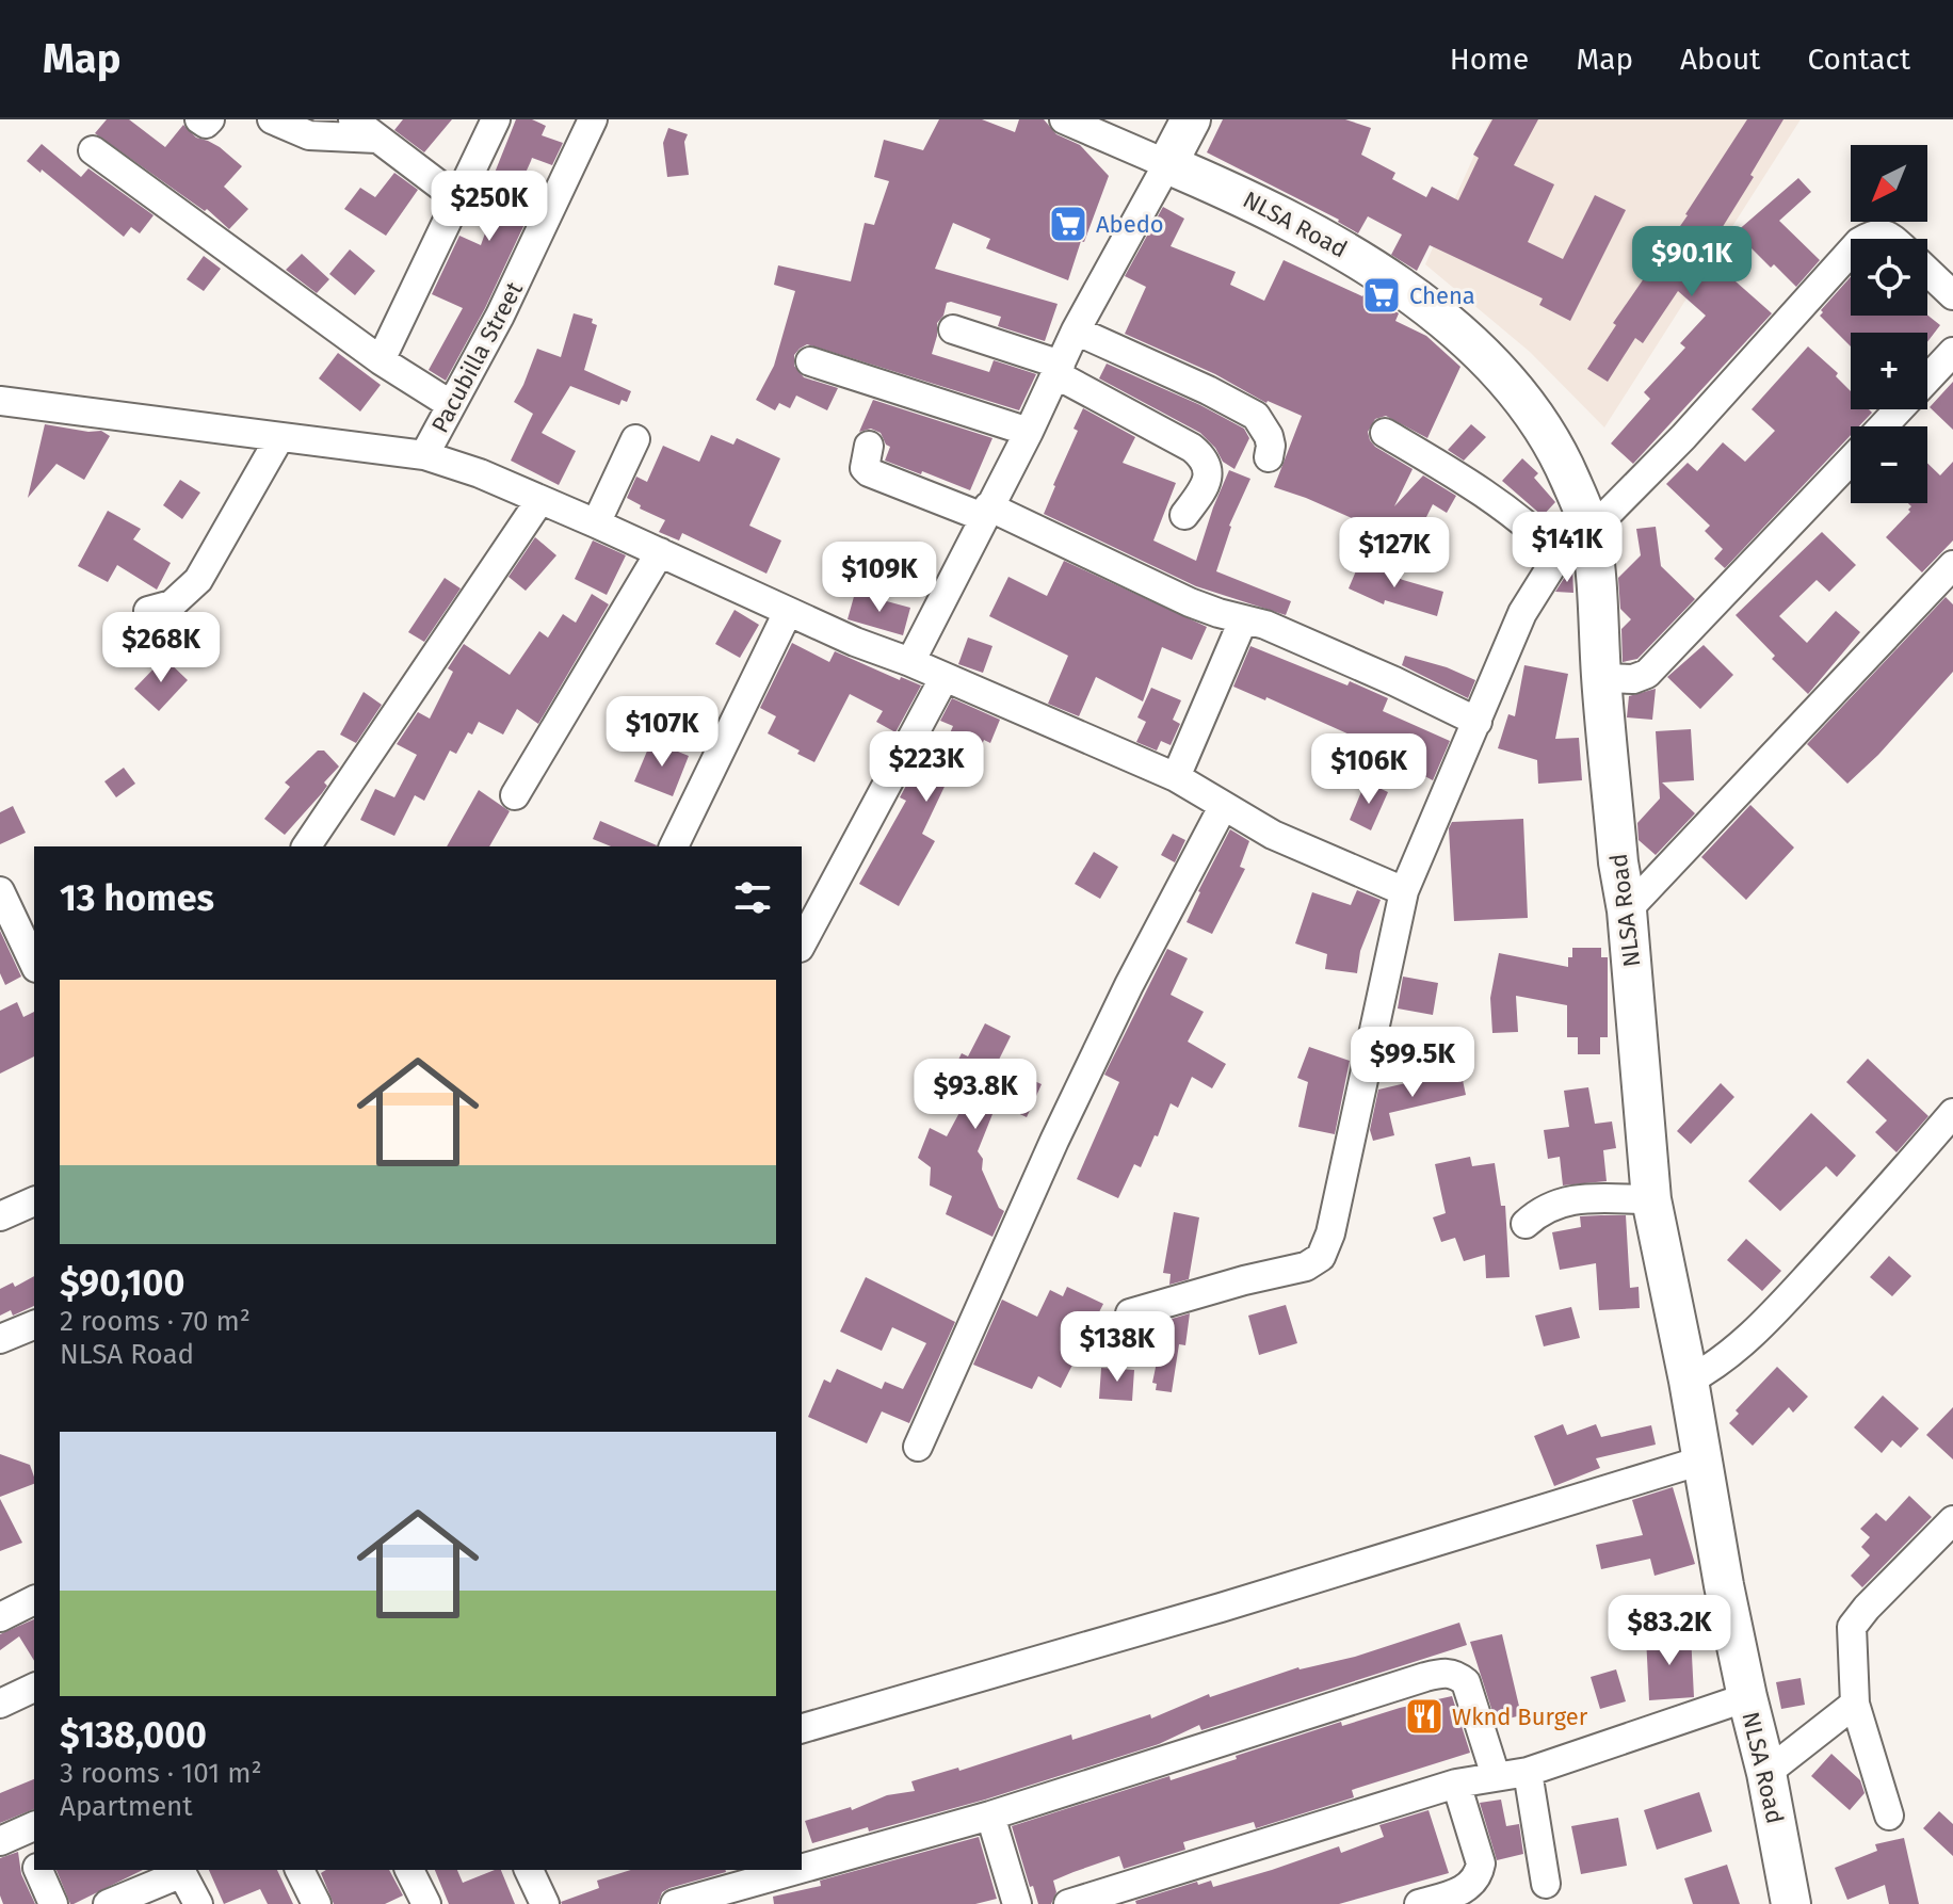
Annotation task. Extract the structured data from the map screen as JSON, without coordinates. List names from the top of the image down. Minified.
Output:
{"streets":{"main road":["NLSA Road"],"street":["Pacubilla Street"]},"places":{"supermarket":["Abedo","Chena"],"restaurant":["Wknd Burger"]},"north":"bottom left","page":{"header":"Map","nav":["Home","Map","About","Contact"],"map_buttons":["+","−"],"price":["$250K","$90.1K","$141K","$127K","$109K","$268K","$107K","$223K","$106K","$99.5K","$93.8K","$138K","$83.2K"],"heading":"13 homes","list":[{"name":"$90,100","note":"2 rooms · 70 m² · NLSA Road"},{"name":"$138,000","note":"3 rooms · 101 m² · Apartment"}]}}
